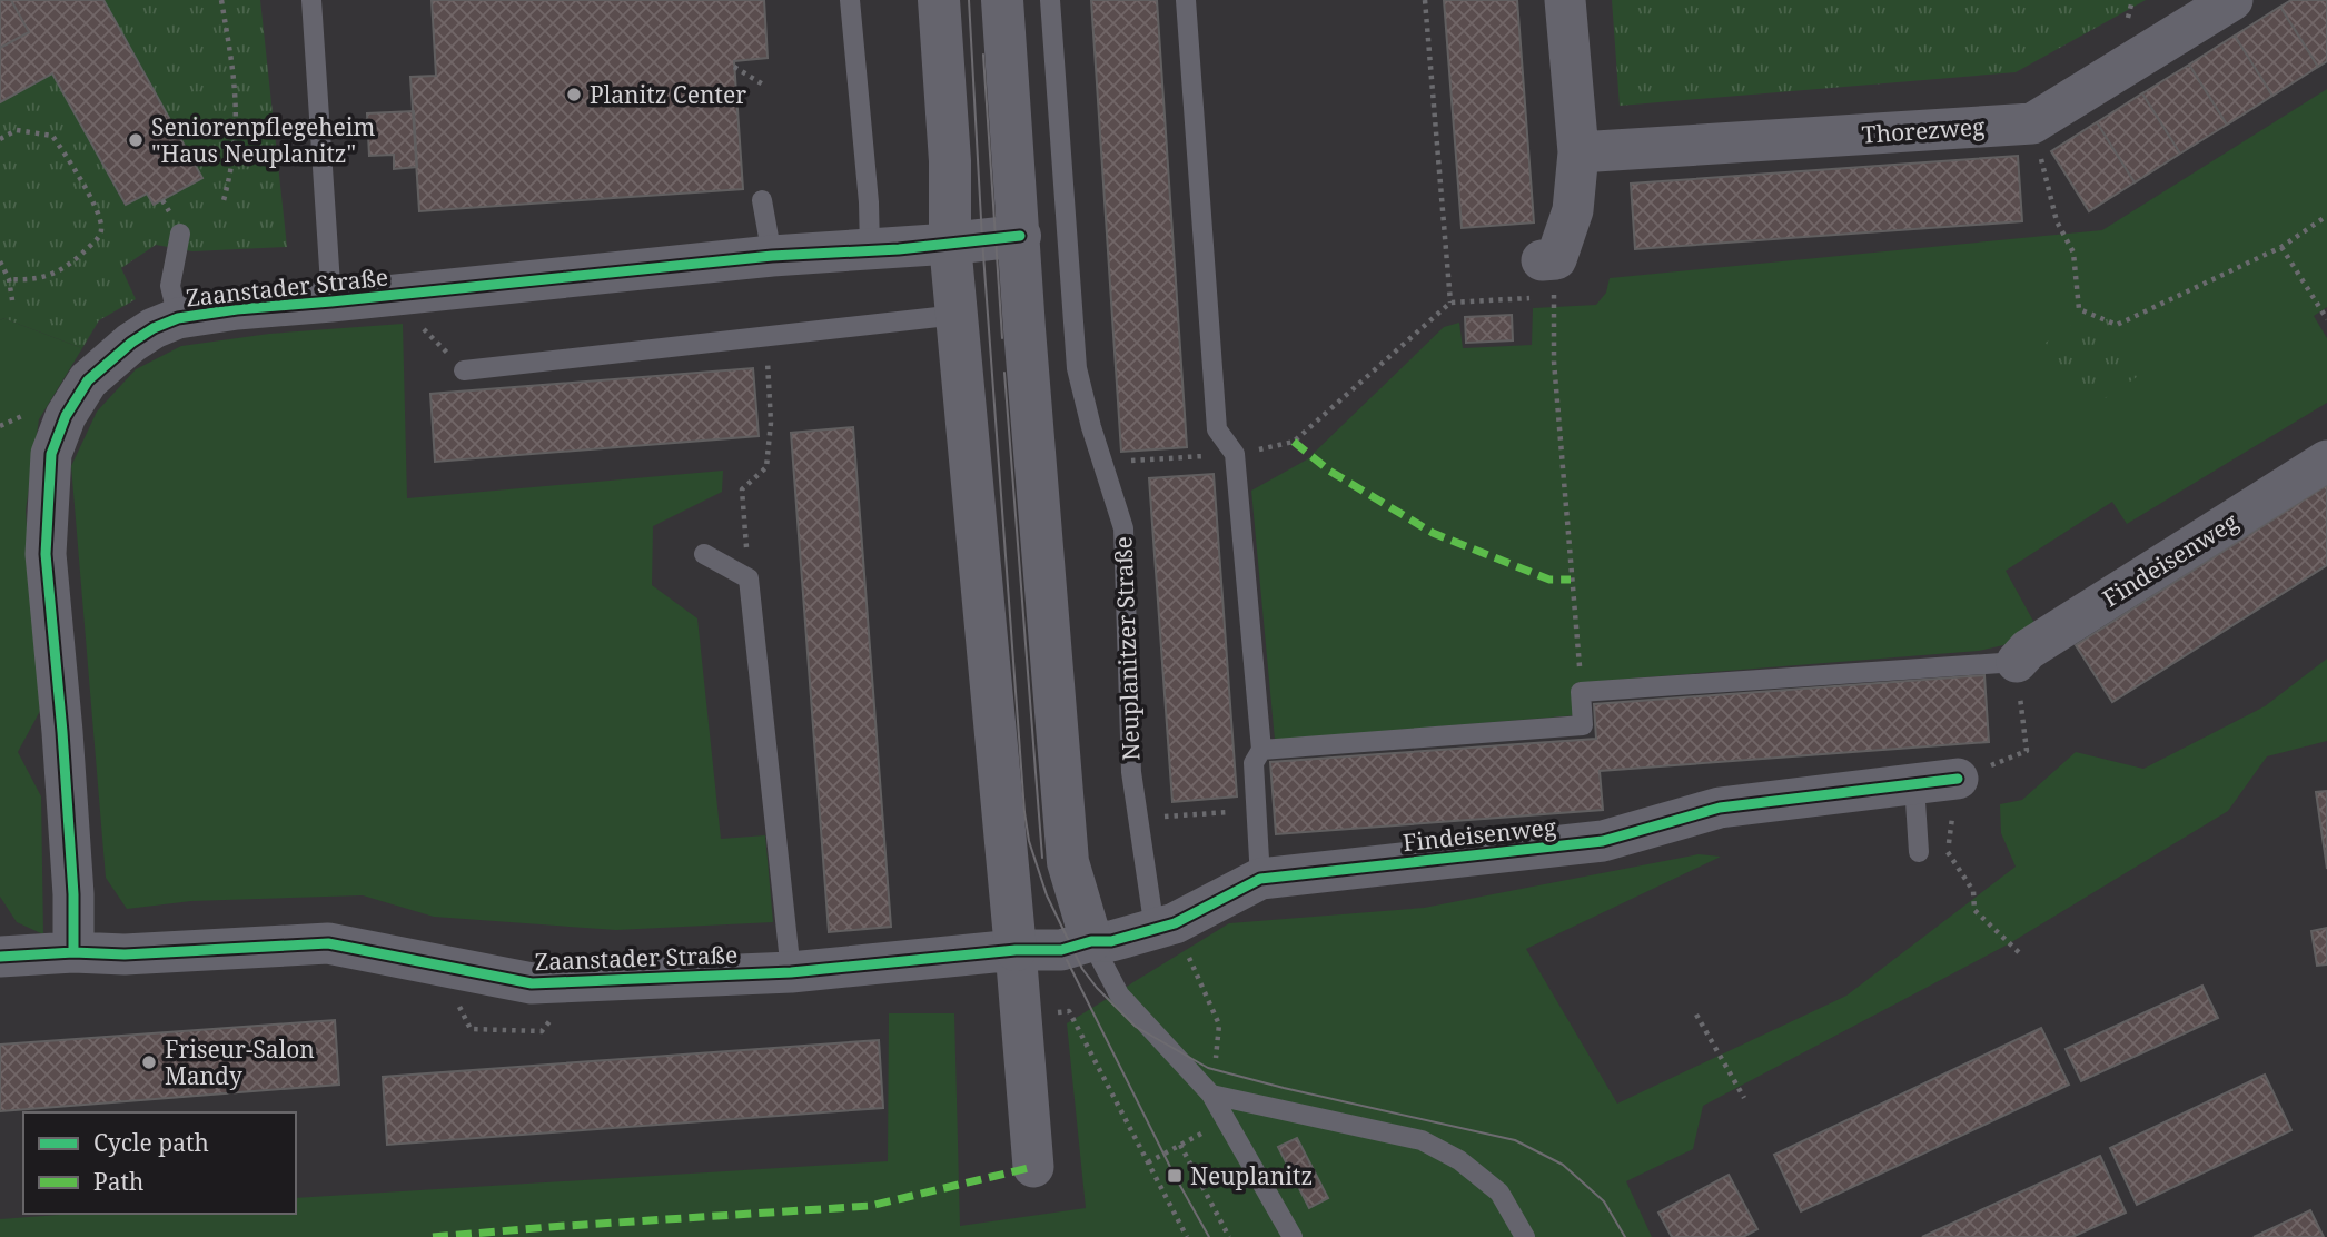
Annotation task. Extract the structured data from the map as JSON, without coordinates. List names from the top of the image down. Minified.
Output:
{"streets":{"street":["Thorezweg","Zaanstader Straße","Findeisenweg"],"lane":["Neuplanitzer Straße"]},"crossings":[["Zaanstader Straße","Findeisenweg"],["Findeisenweg","Neuplanitzer Straße"]],"places":{"other":["Planitz Center","Seniorenpflegeheim \"Haus Neuplanitz\"","Friseur-Salon Mandy"],"transit":["Neuplanitz"]},"legend":["Cycle path","Path"]}
